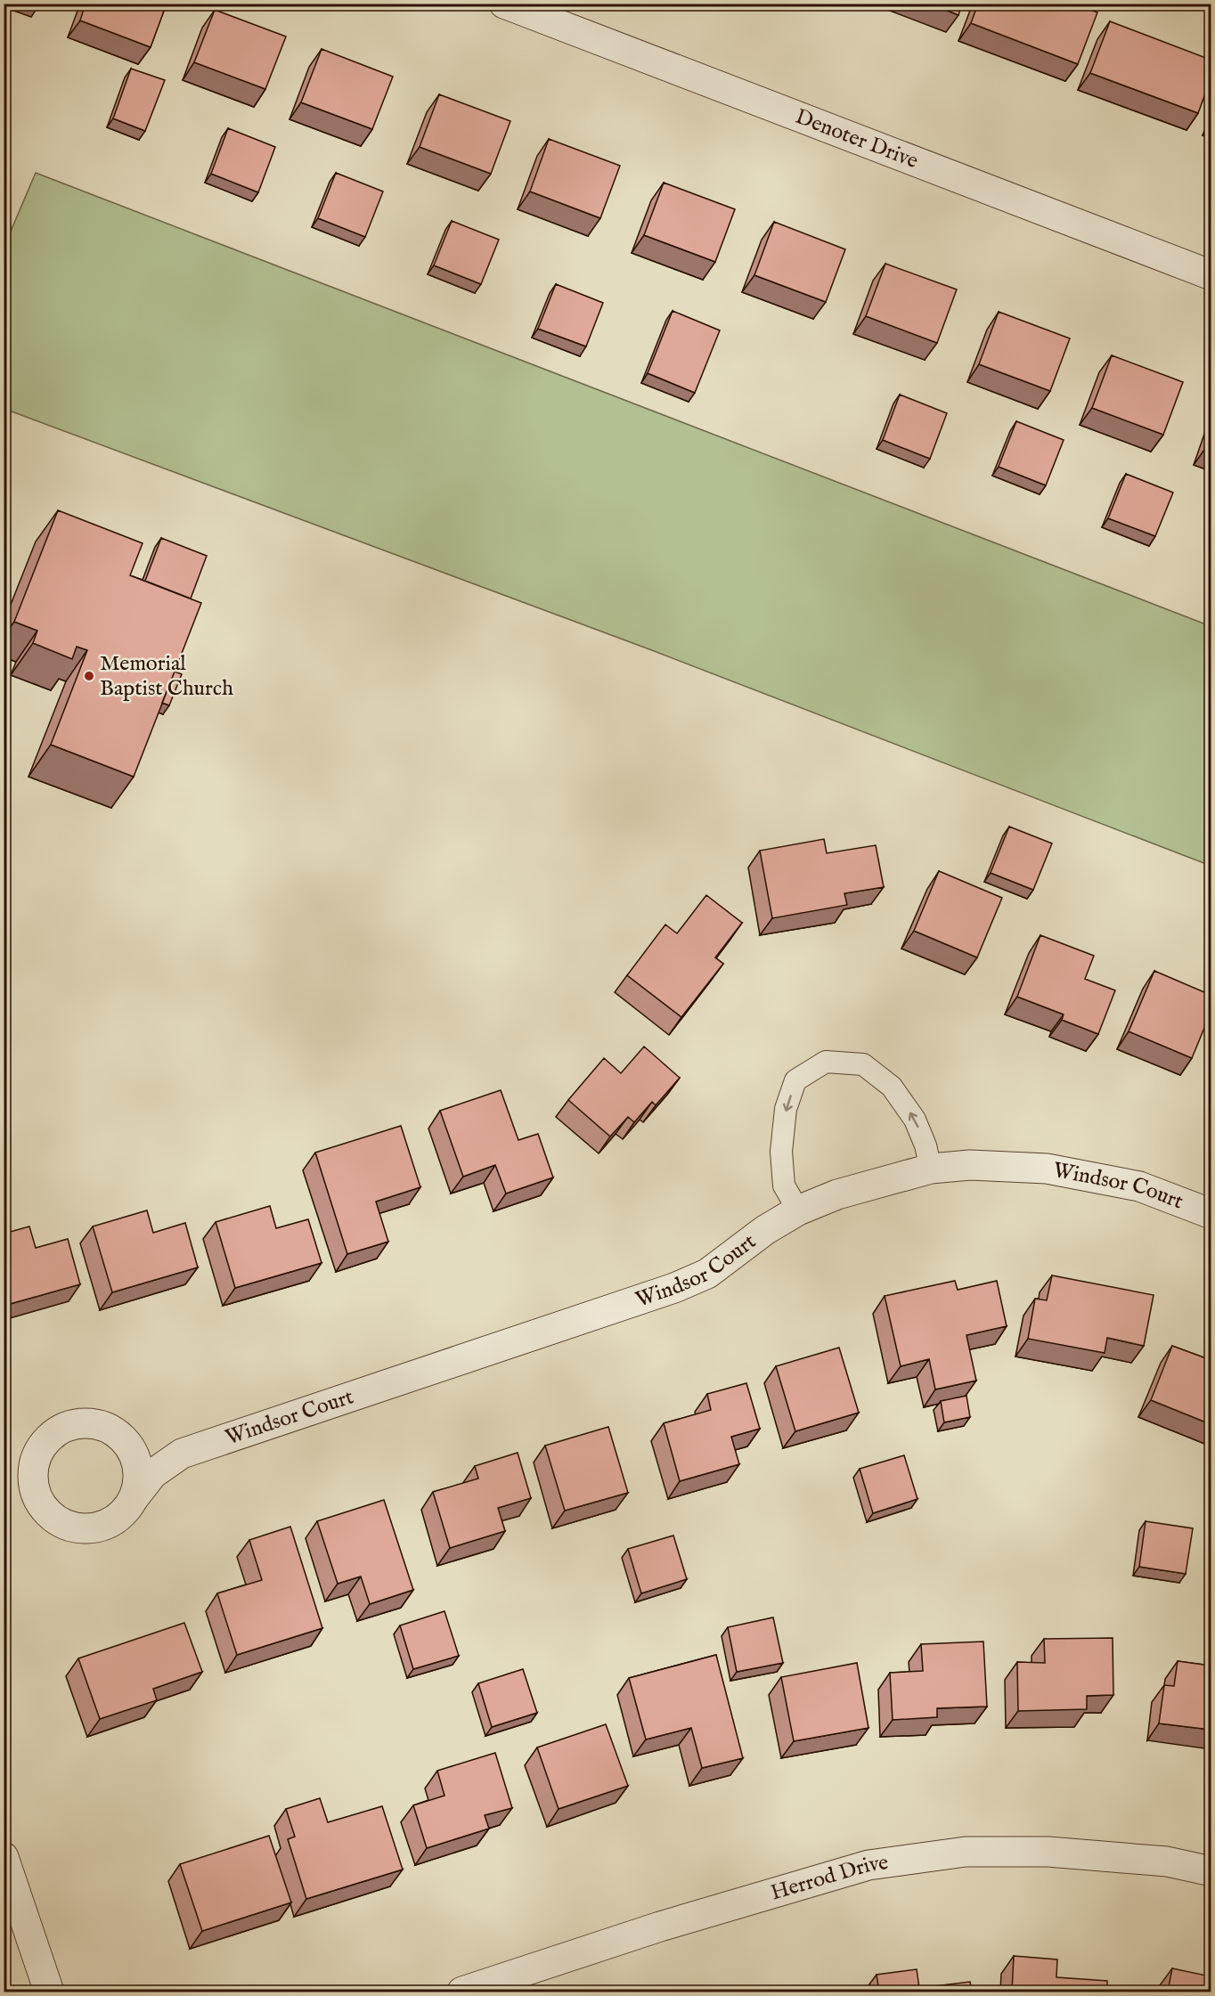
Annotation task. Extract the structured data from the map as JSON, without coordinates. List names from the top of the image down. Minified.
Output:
{"streets":{"street":["Denoter Drive","Windsor Court","Herrod Drive"]},"places":["Memorial Baptist Church"]}
